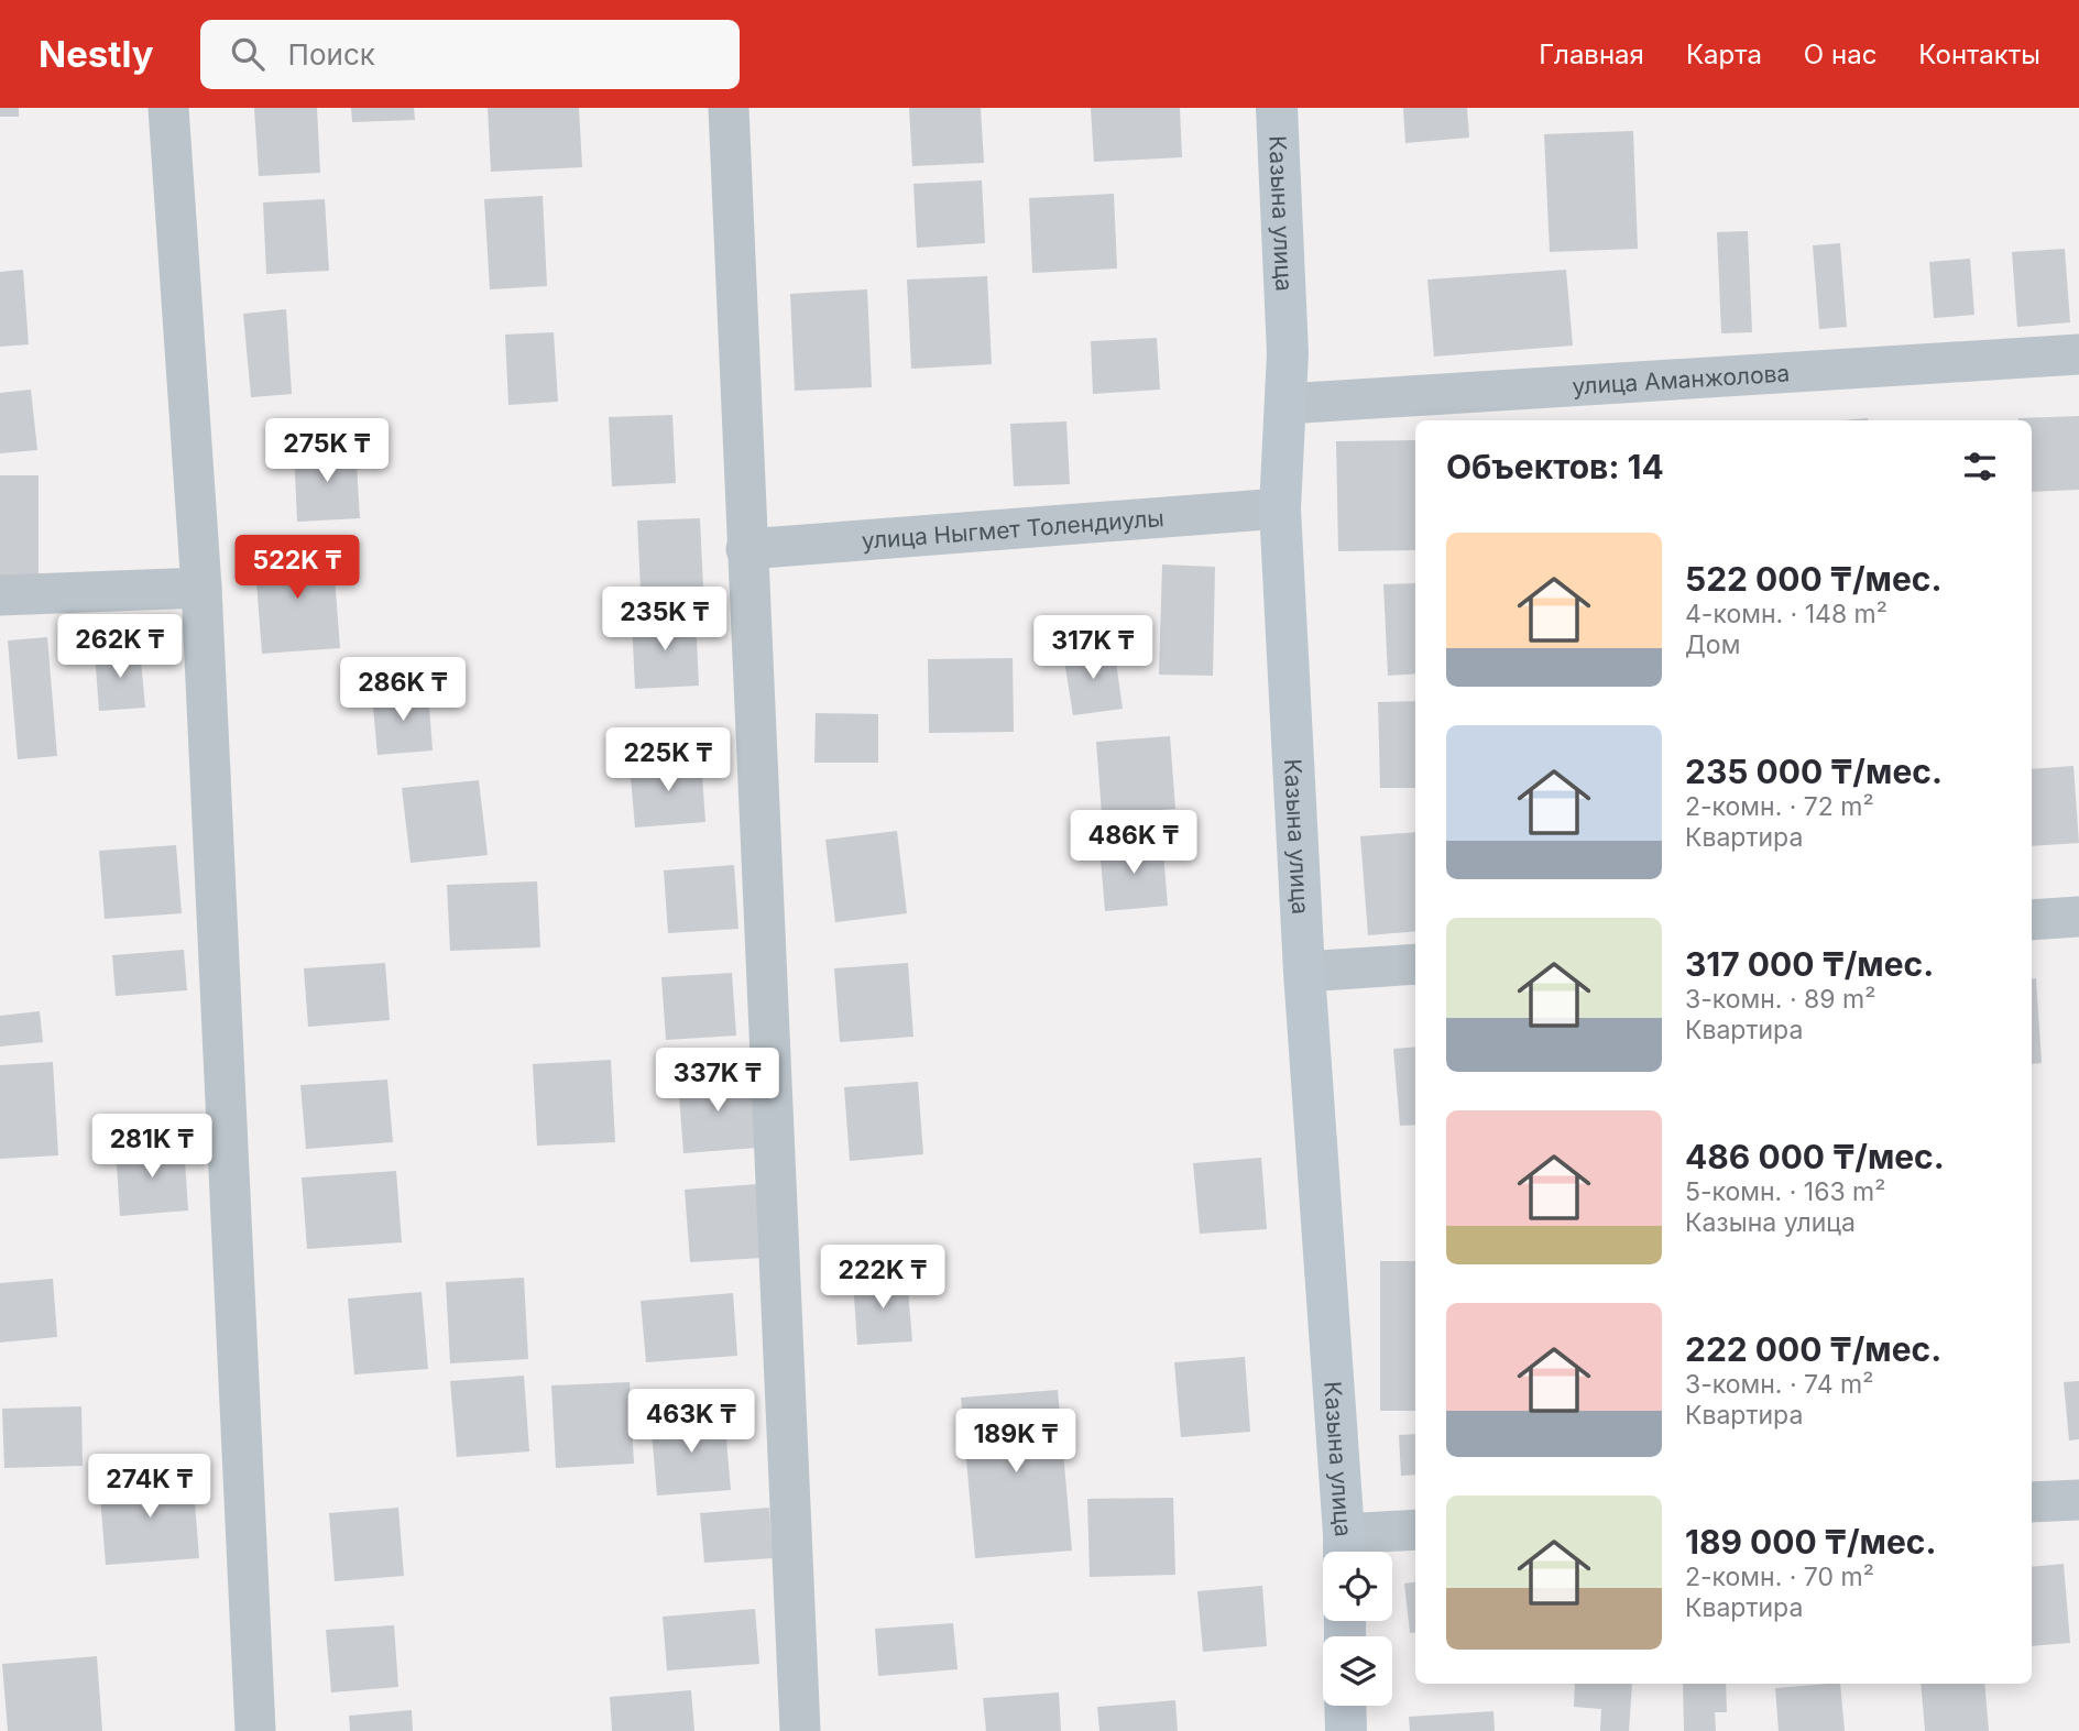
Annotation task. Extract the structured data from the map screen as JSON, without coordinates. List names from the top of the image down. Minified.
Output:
{"streets":{"street":["Казына улица","улица Аманжолова","улица Ныгмет Толендиулы"]},"crossings":[["Казына улица","улица Аманжолова"],["Казына улица","улица Ныгмет Толендиулы"]],"page":{"header":"Nestly","search":"Поиск","nav":["Главная","Карта","О нас","Контакты"],"price":["275K ₸","522K ₸","235K ₸","262K ₸","317K ₸","286K ₸","225K ₸","486K ₸","337K ₸","281K ₸","222K ₸","463K ₸","189K ₸","274K ₸"],"heading":"Объектов: 14","list":[{"name":"522 000 ₸/мес.","note":"4-комн. · 148 m² · Дом"},{"name":"235 000 ₸/мес.","note":"2-комн. · 72 m² · Квартира"},{"name":"317 000 ₸/мес.","note":"3-комн. · 89 m² · Квартира"},{"name":"486 000 ₸/мес.","note":"5-комн. · 163 m² · Казына улица"},{"name":"222 000 ₸/мес.","note":"3-комн. · 74 m² · Квартира"},{"name":"189 000 ₸/мес.","note":"2-комн. · 70 m² · Квартира"}]}}
